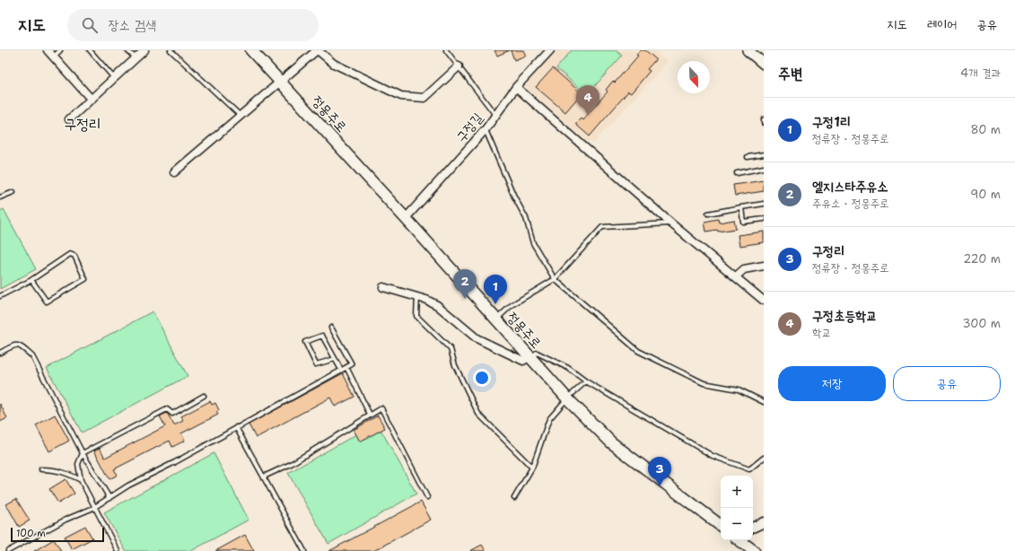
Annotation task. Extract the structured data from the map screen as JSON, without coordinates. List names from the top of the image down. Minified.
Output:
{"streets":{"main road":["정몽주로"],"street":["구정길"]},"crossings":[["정몽주로","구정길"]],"districts":["구정리"],"scale_bar":"100 m","north":"bottom right","page":{"header":"지도","search":"장소 검색","nav":["지도","레이어","공유"],"heading":["주변","4개 결과"],"pins":["4","2","1","3"],"list":[{"mark":"1","name":"구정1리","note":"정류장 · 정몽주로","value":"80 m"},{"mark":"2","name":"엘지스타주유소","note":"주유소 · 정몽주로","value":"90 m"},{"mark":"3","name":"구정리","note":"정류장 · 정몽주로","value":"220 m"},{"mark":"4","name":"구정초등학교","note":"학교","value":"300 m"}],"buttons":["저장","공유"],"map_buttons":["+","−"],"scale":"100 m"}}
